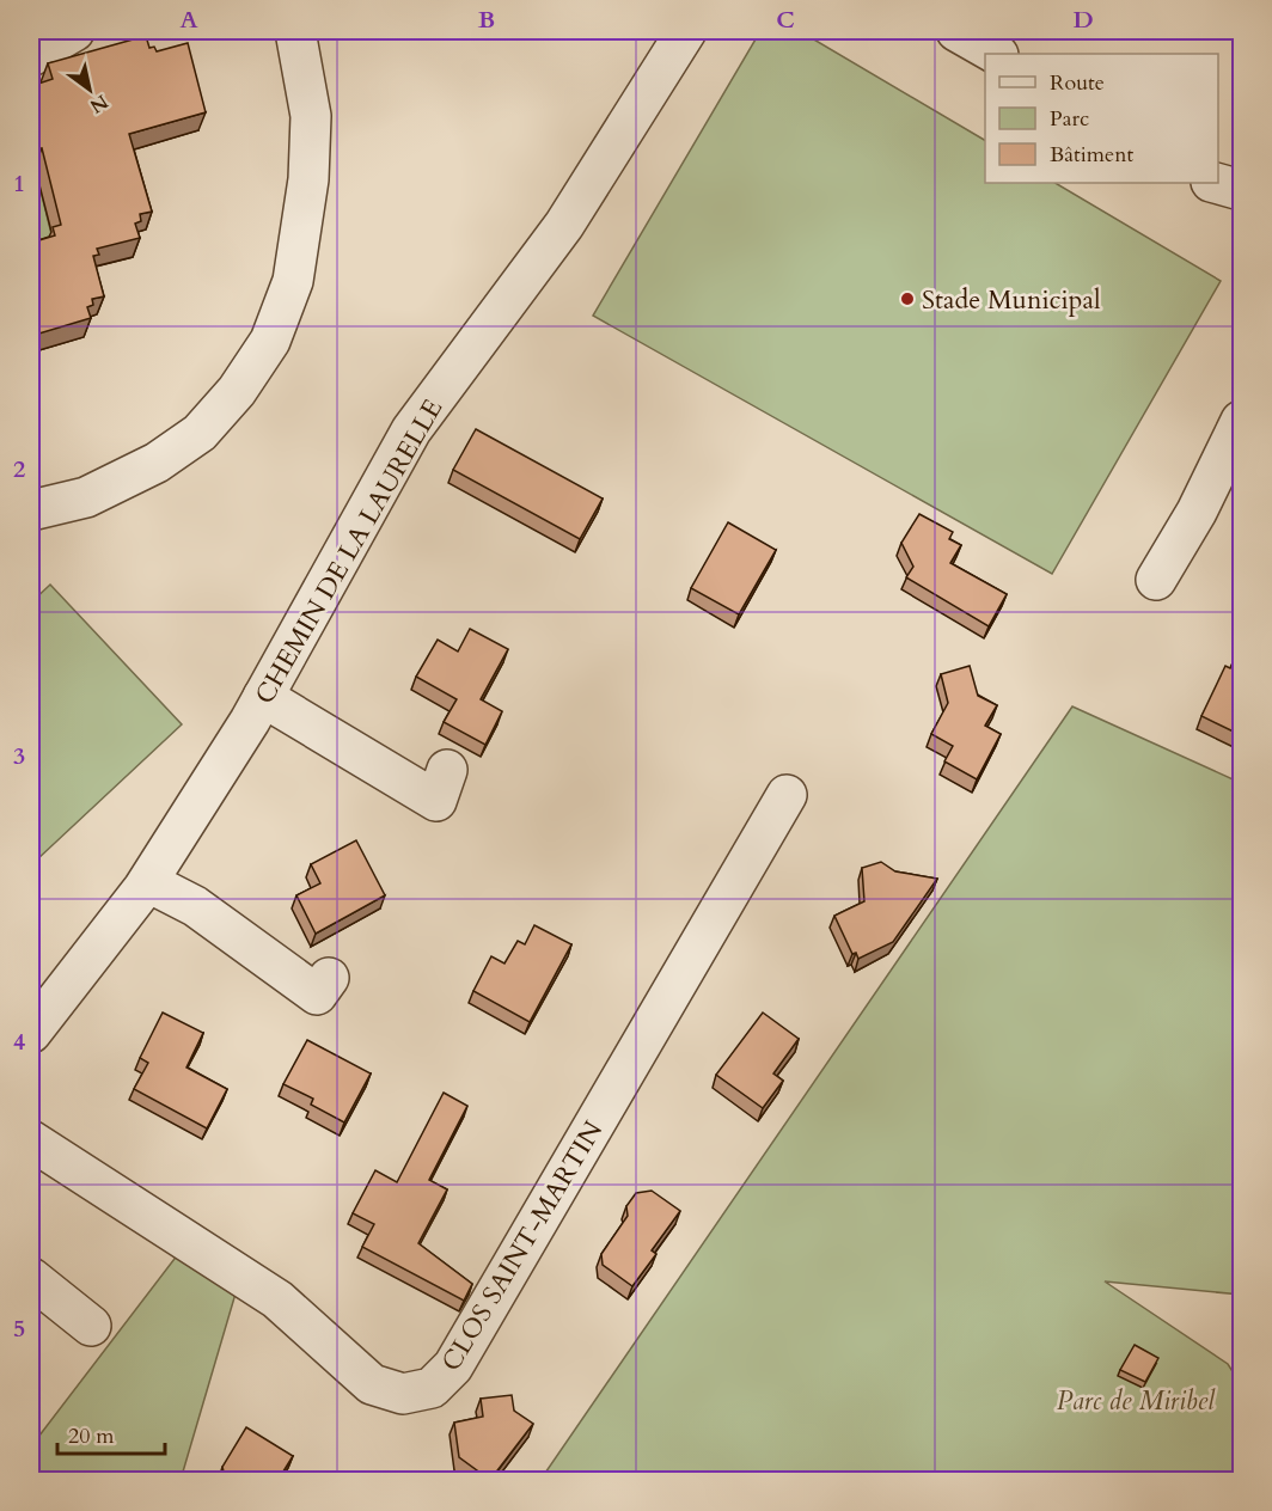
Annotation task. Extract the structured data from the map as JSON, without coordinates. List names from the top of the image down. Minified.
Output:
{"streets":{"street":["CHEMIN DE LA LAURELLE","CLOS SAINT-MARTIN"]},"parks":["Parc de Miribel"],"places":["Stade Municipal"],"legend":["Route","Parc","Bâtiment"],"scale_bar":"20 m","north":"bottom right","grid":{"columns":["A","B","C","D"],"rows":["1","2","3","4","5"]}}
